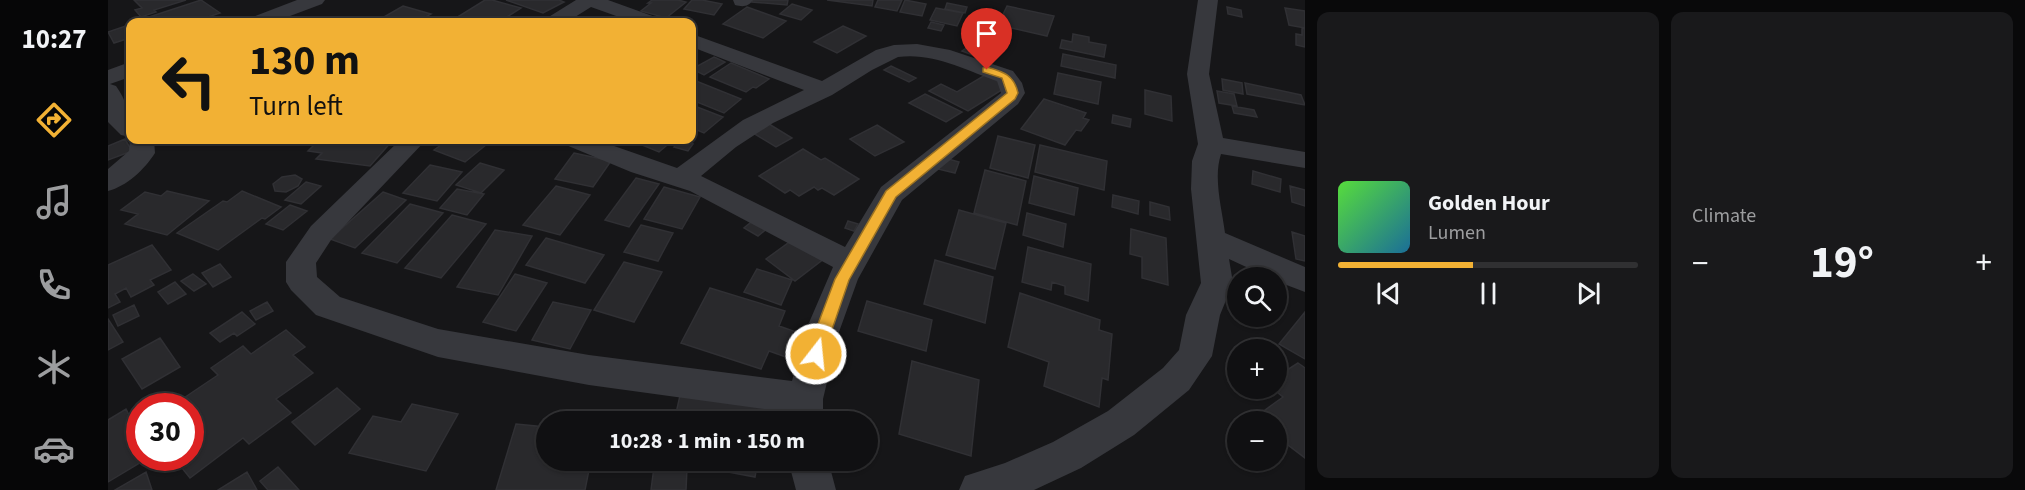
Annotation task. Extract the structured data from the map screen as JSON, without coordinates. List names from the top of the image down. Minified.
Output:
{"page":{"tabs":"10:27","tile":"Climate","turn":["130 m","Turn left"],"song":["Golden Hour","Lumen"],"heat":["−","19°","+"],"map_buttons":["+","−"],"limit":"30","trip":"10:28 · 1 min · 150 m"}}
